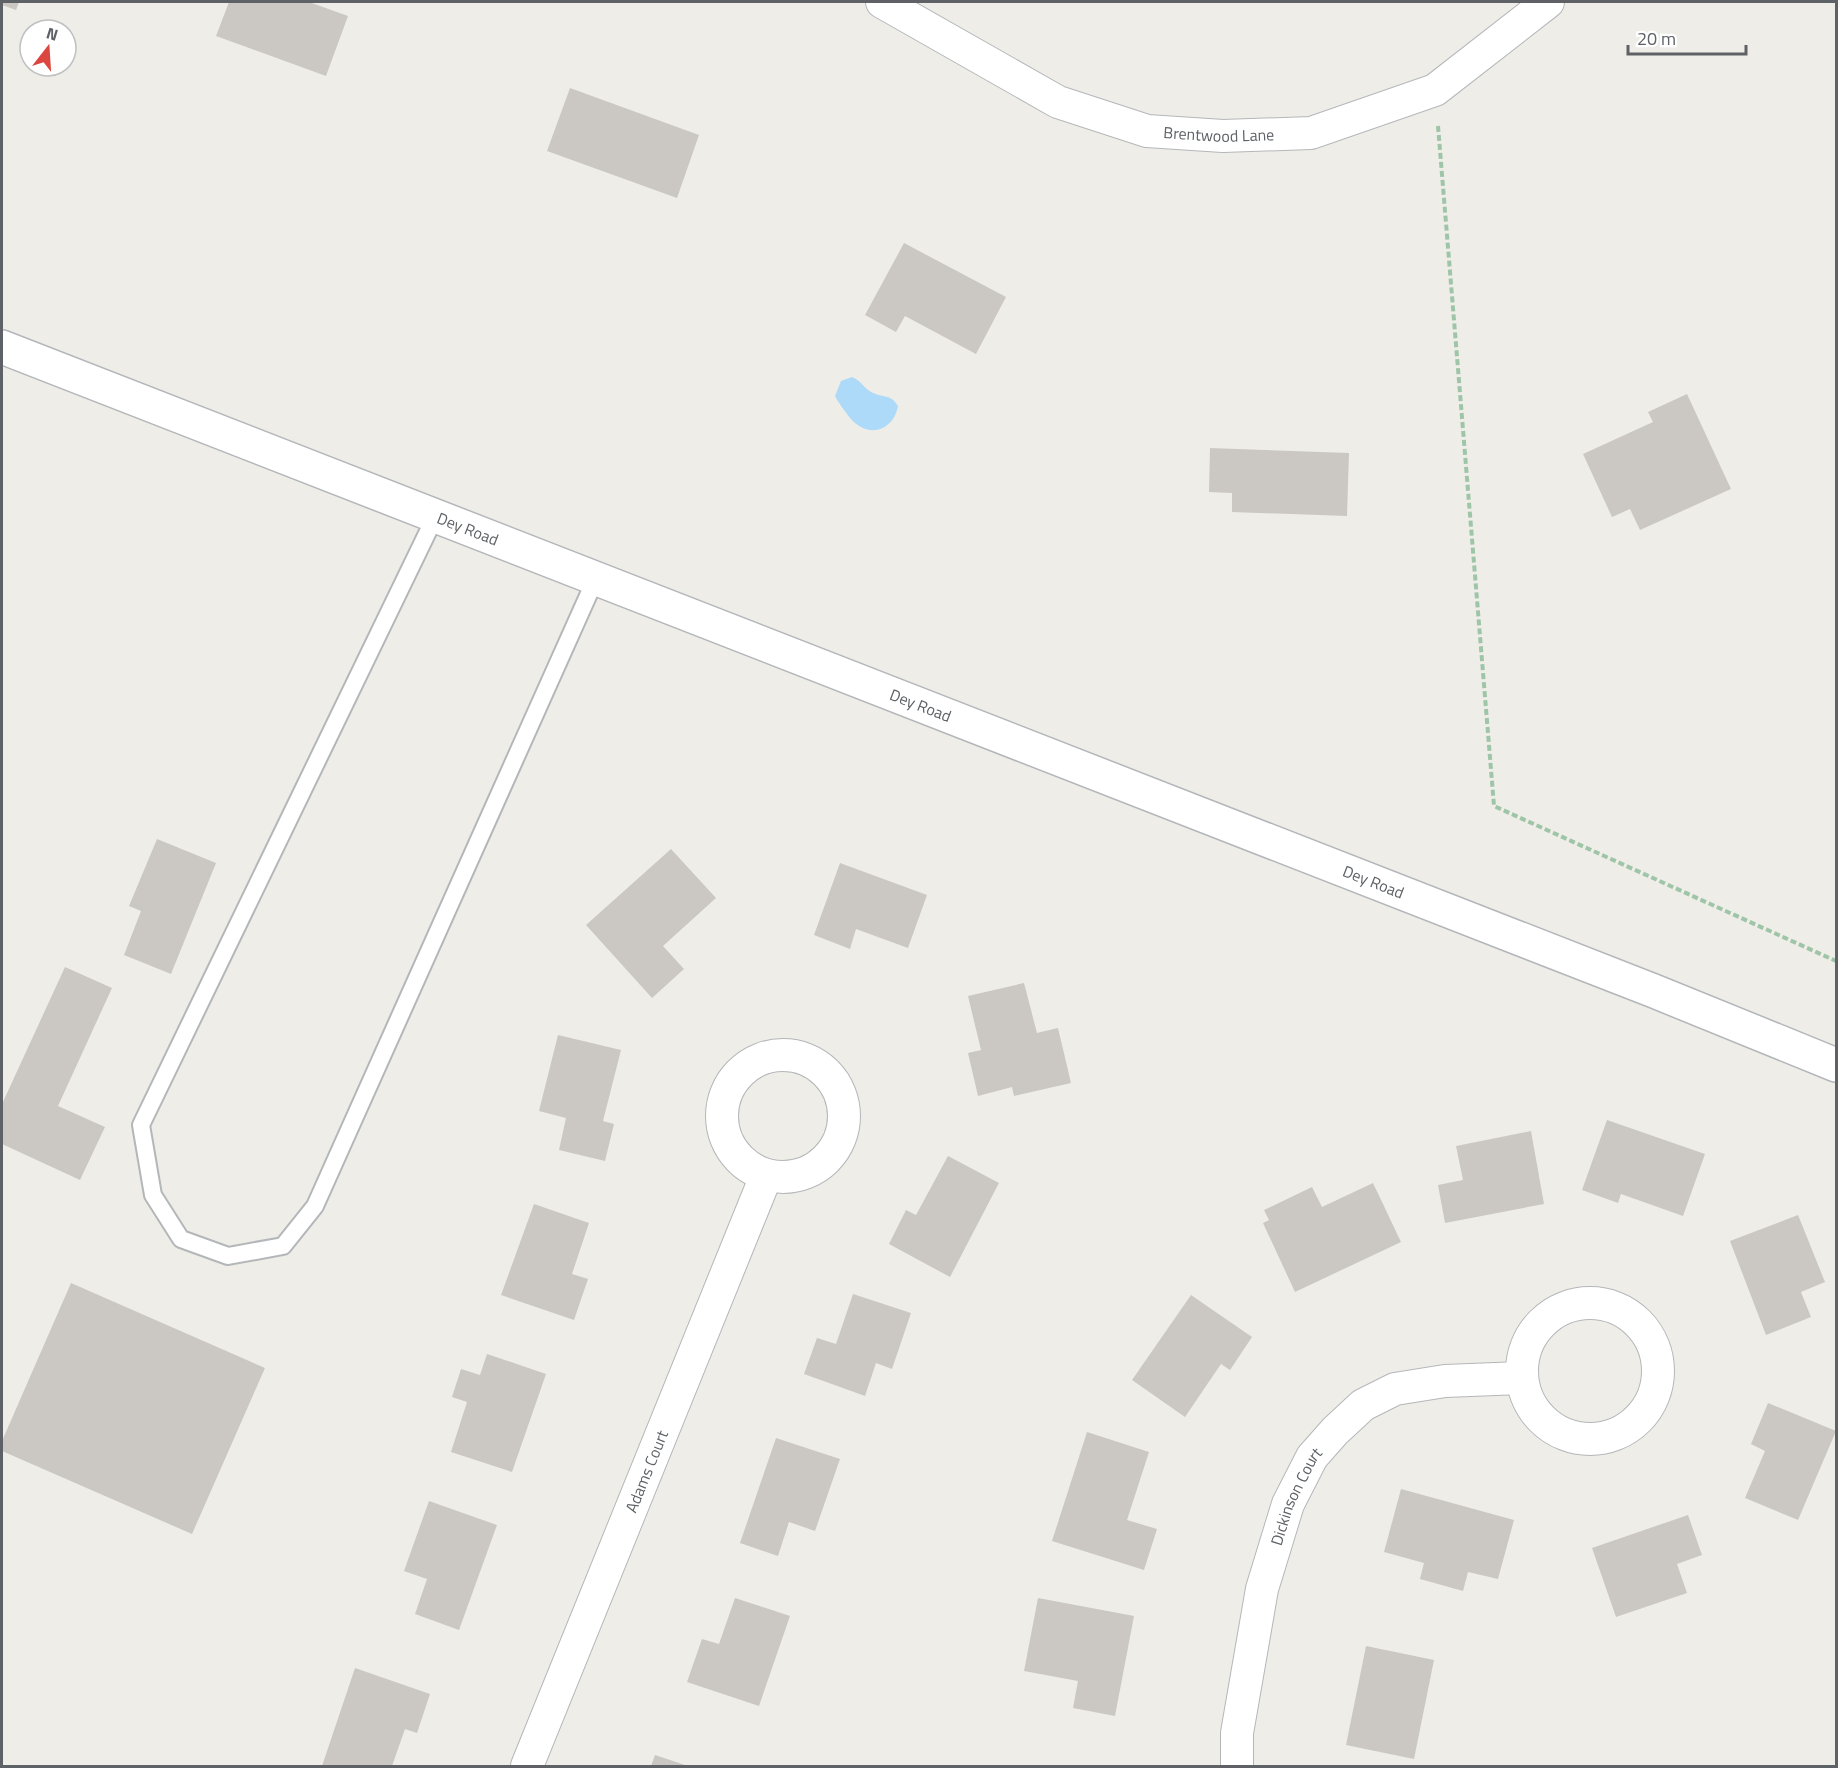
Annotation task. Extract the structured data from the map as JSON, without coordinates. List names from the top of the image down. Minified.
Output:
{"streets":{"main road":["Dey Road"],"street":["Brentwood Lane","Adams Court","Dickinson Court"]},"scale_bar":"20 m","north":"top"}
